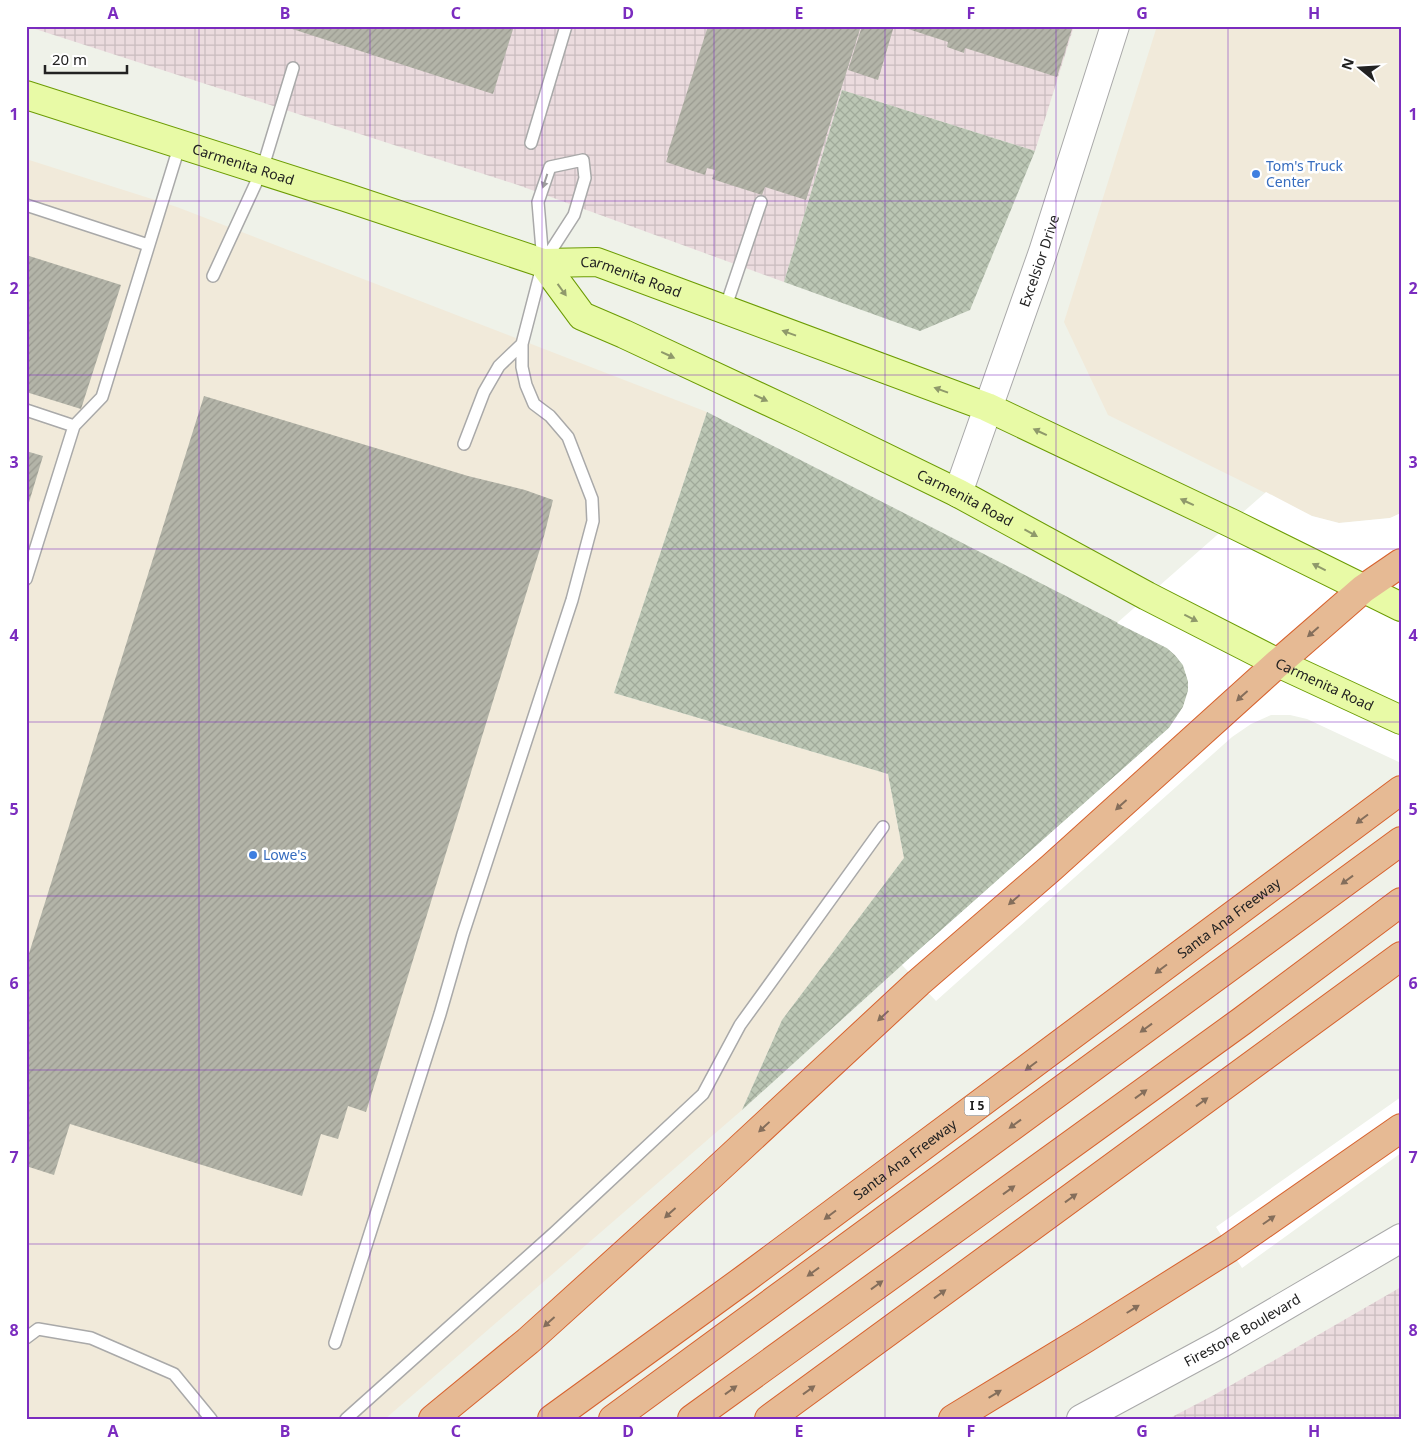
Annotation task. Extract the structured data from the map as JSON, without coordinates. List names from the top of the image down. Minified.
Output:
{"streets":{"highway":["Santa Ana Freeway","I 5"],"main road":["Carmenita Road"],"street":["Excelsior Drive","Firestone Boulevard"]},"crossings":[["Carmenita Road","Excelsior Drive"]],"places":["Tom's Truck Center","Lowe's"],"scale_bar":"20 m","north":"left","grid":{"columns":["A","B","C","D","E","F","G","H"],"rows":["1","2","3","4","5","6","7","8"]}}
